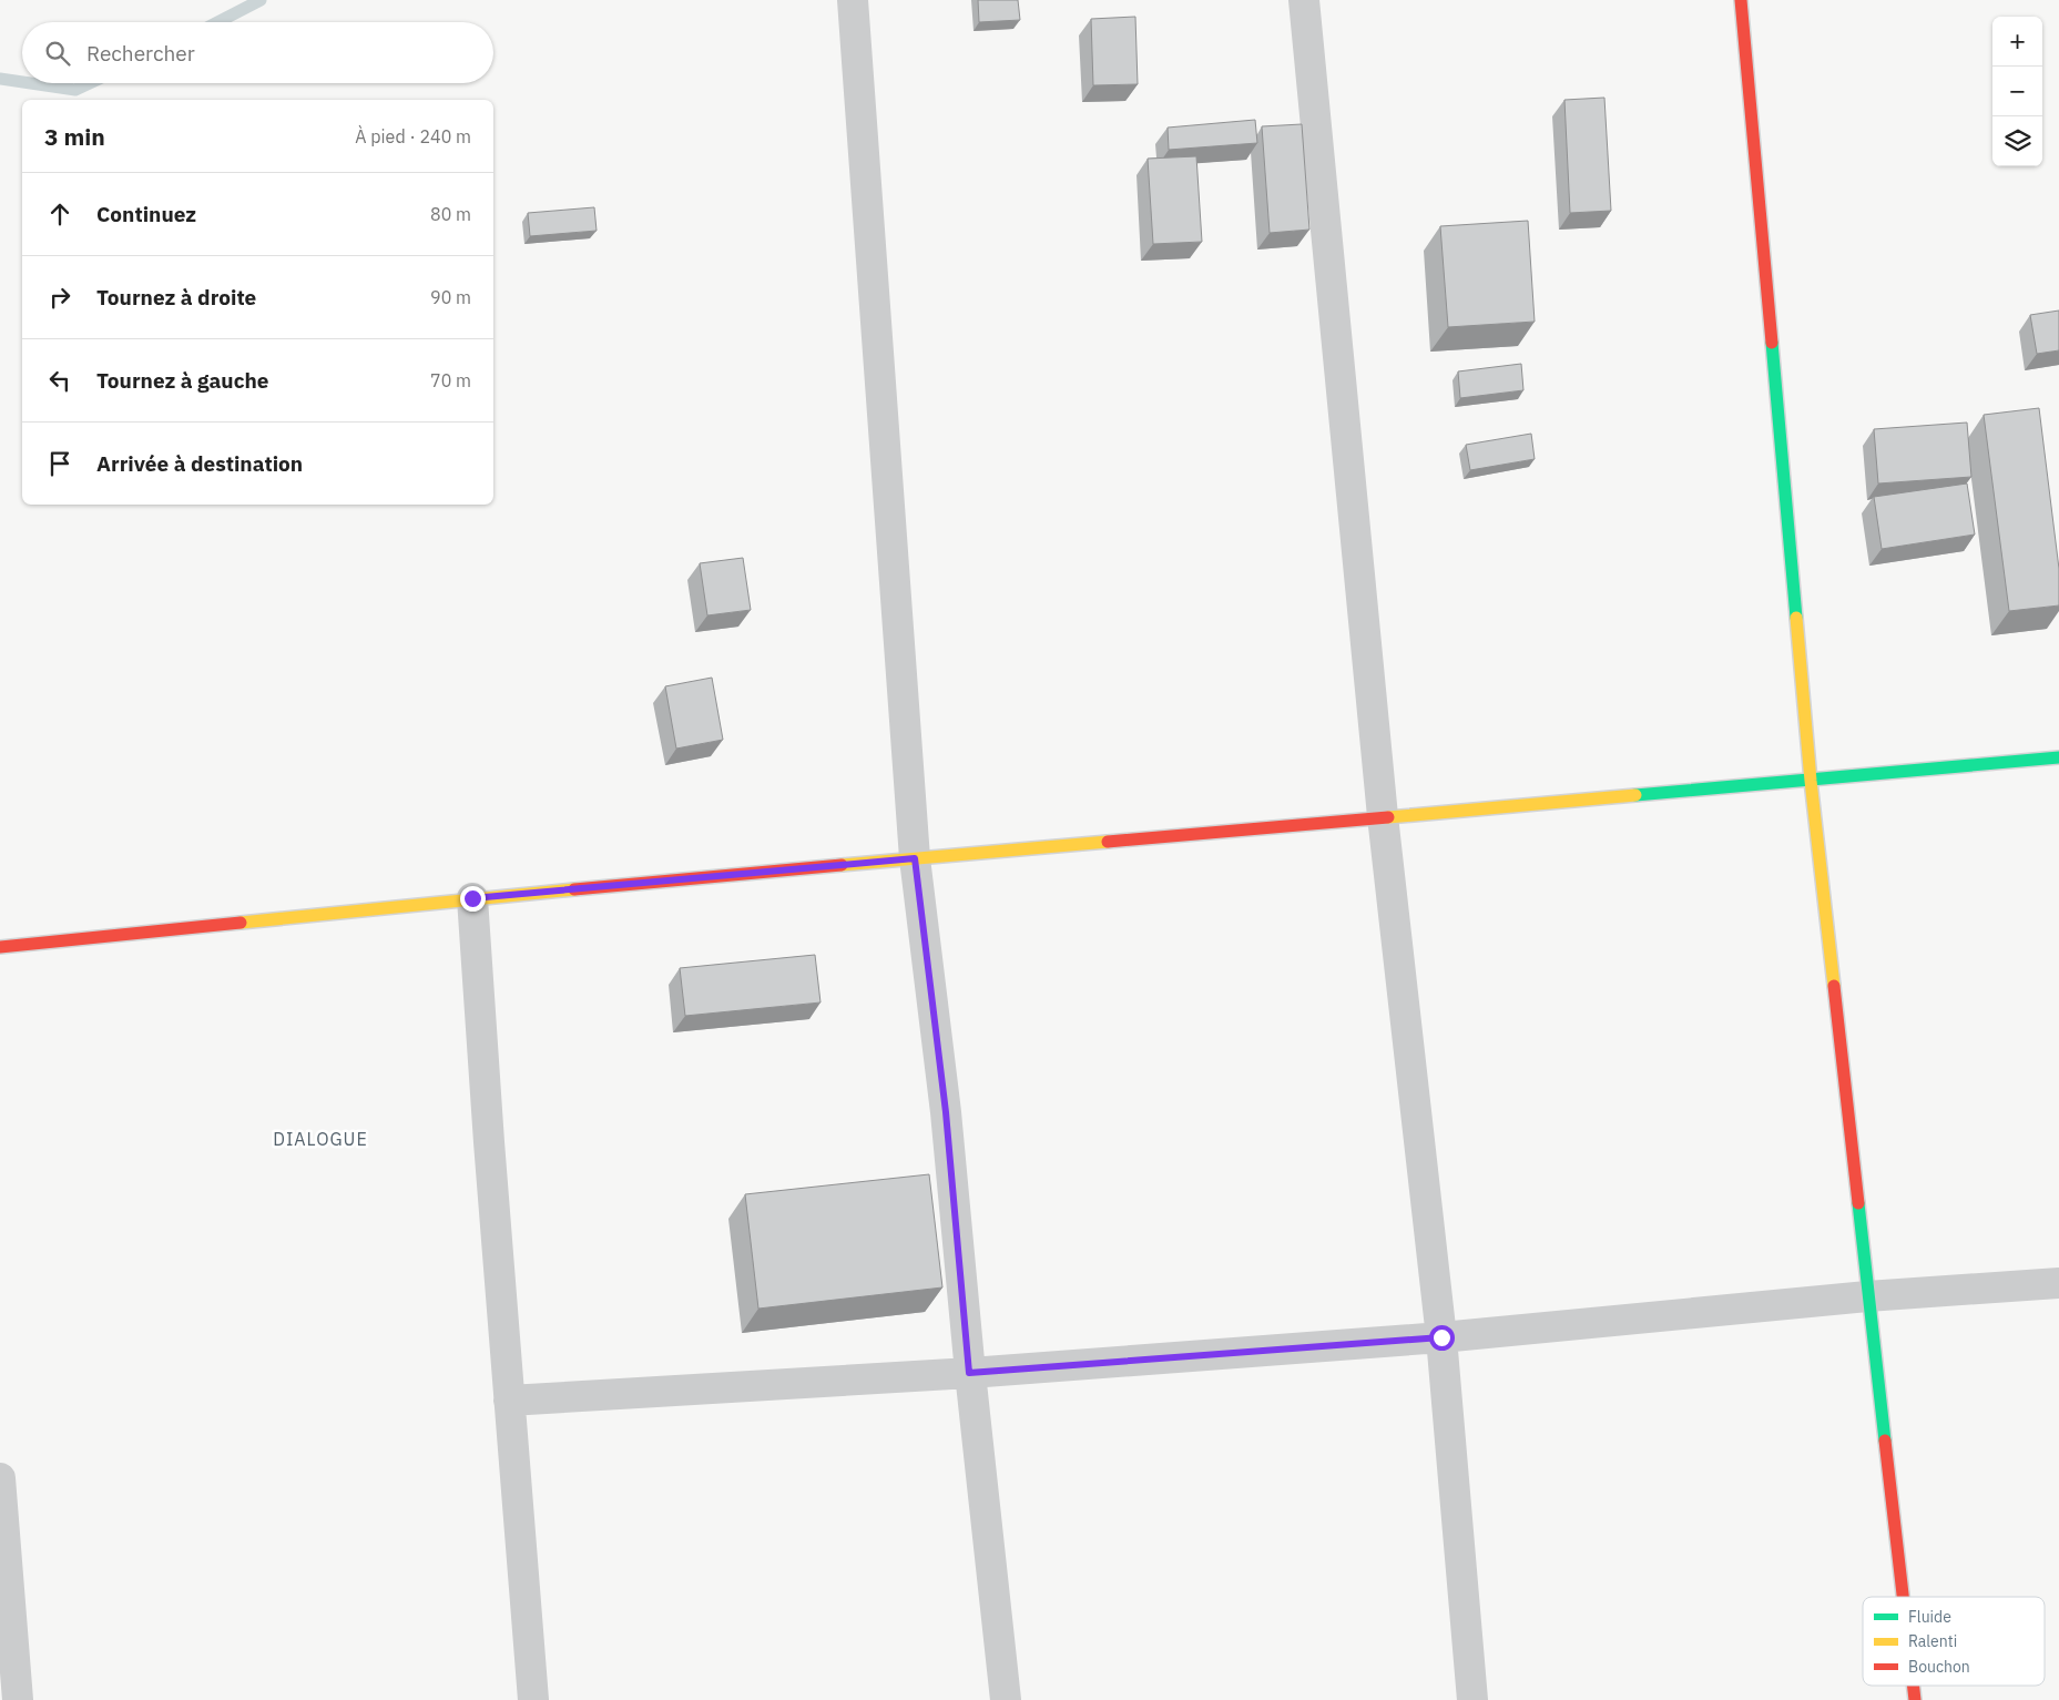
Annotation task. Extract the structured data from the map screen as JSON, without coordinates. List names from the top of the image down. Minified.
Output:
{"districts":["DIALOGUE"],"legend":["Fluide","Ralenti","Bouchon"],"page":{"map_buttons":["+","−"],"search":"Rechercher","heading":["3 min","À pied · 240 m"],"list":[["Continuez","80 m"],["Tournez à droite","90 m"],["Tournez à gauche","70 m"],"Arrivée à destination"]}}
